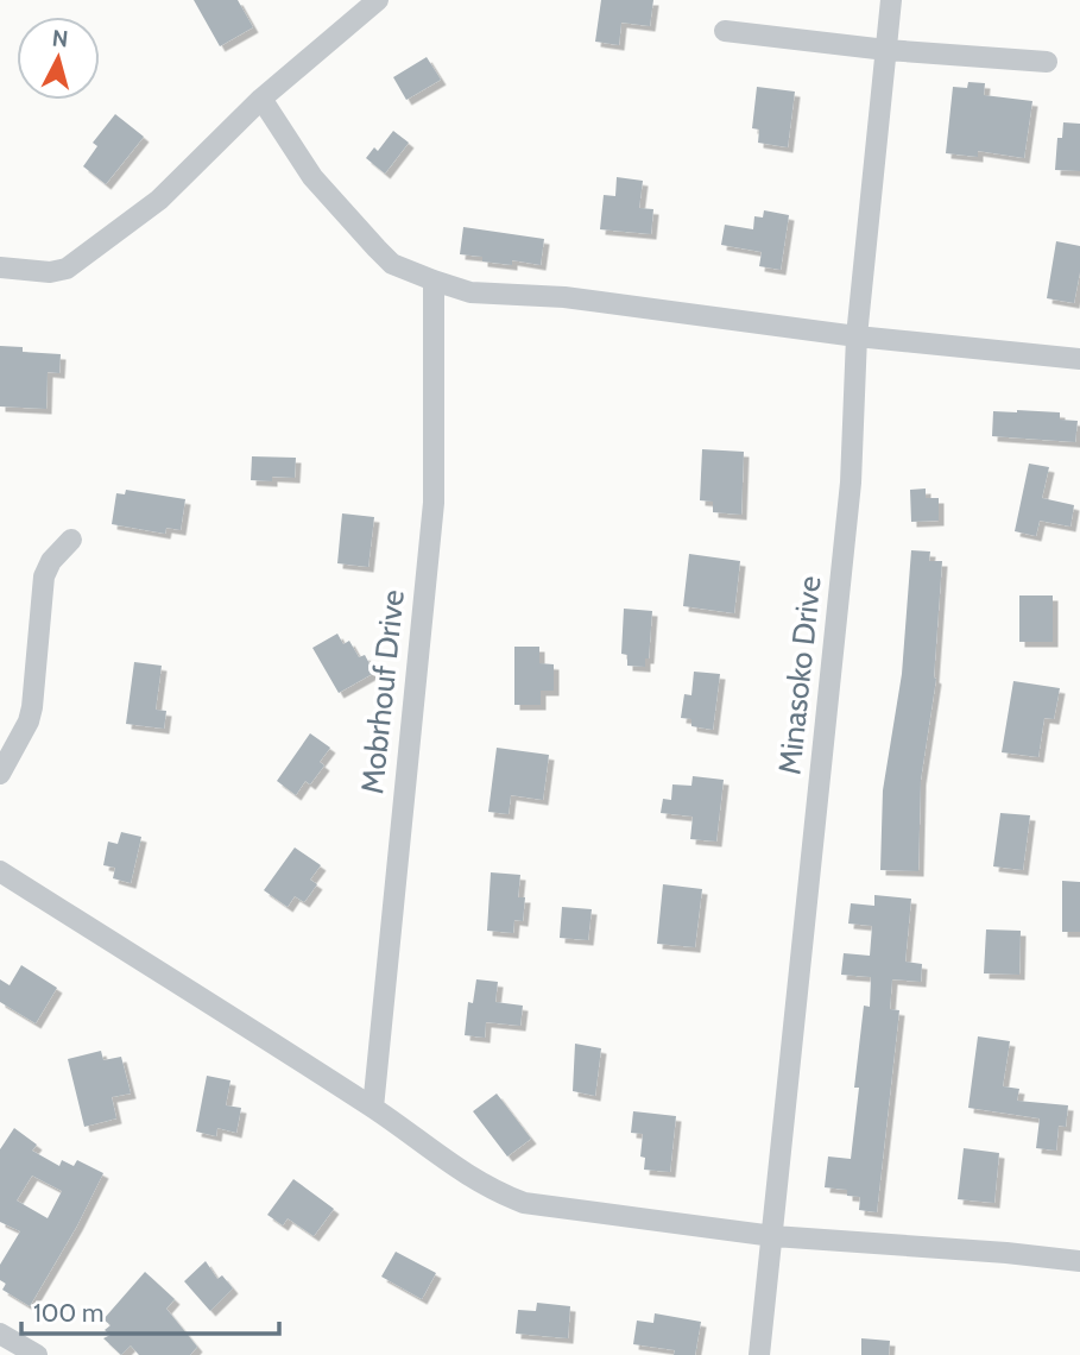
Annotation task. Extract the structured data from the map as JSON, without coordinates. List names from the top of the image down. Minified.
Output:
{"streets":{"street":["Minasoko Drive","Mobrhouf Drive"]},"scale_bar":"100 m","north":"top"}
